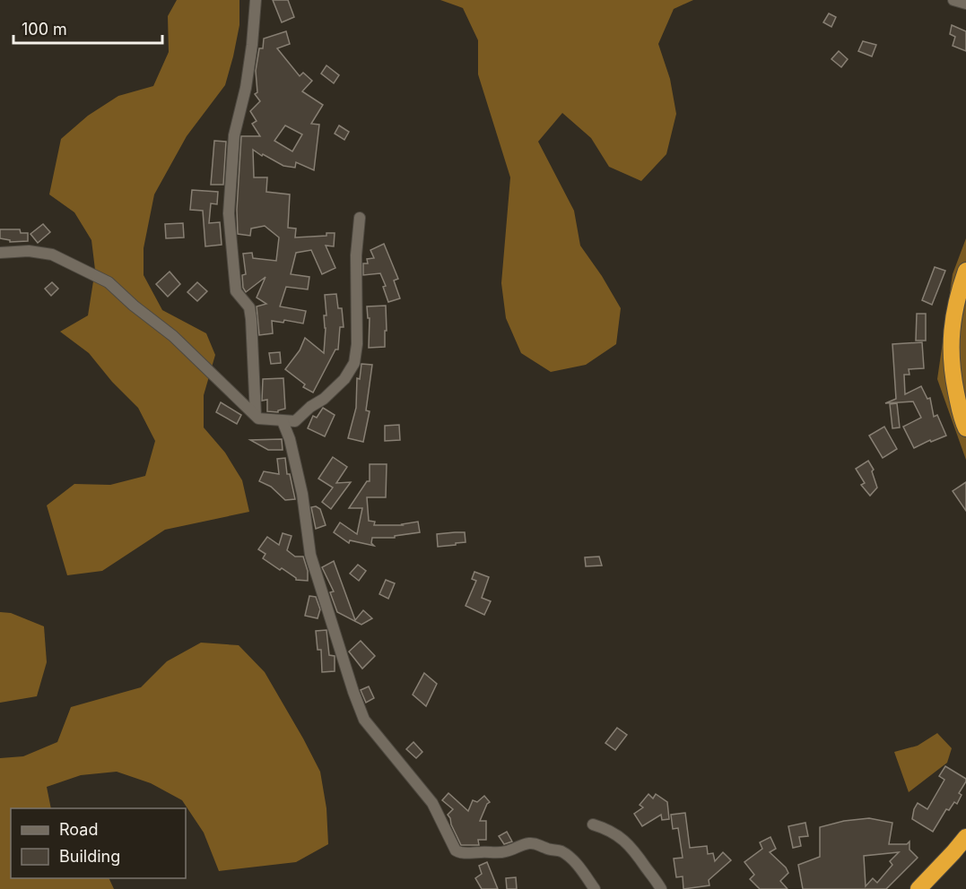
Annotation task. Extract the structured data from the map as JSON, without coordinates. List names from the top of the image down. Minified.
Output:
{"legend":["Road","Building"],"scale_bar":"100 m"}
